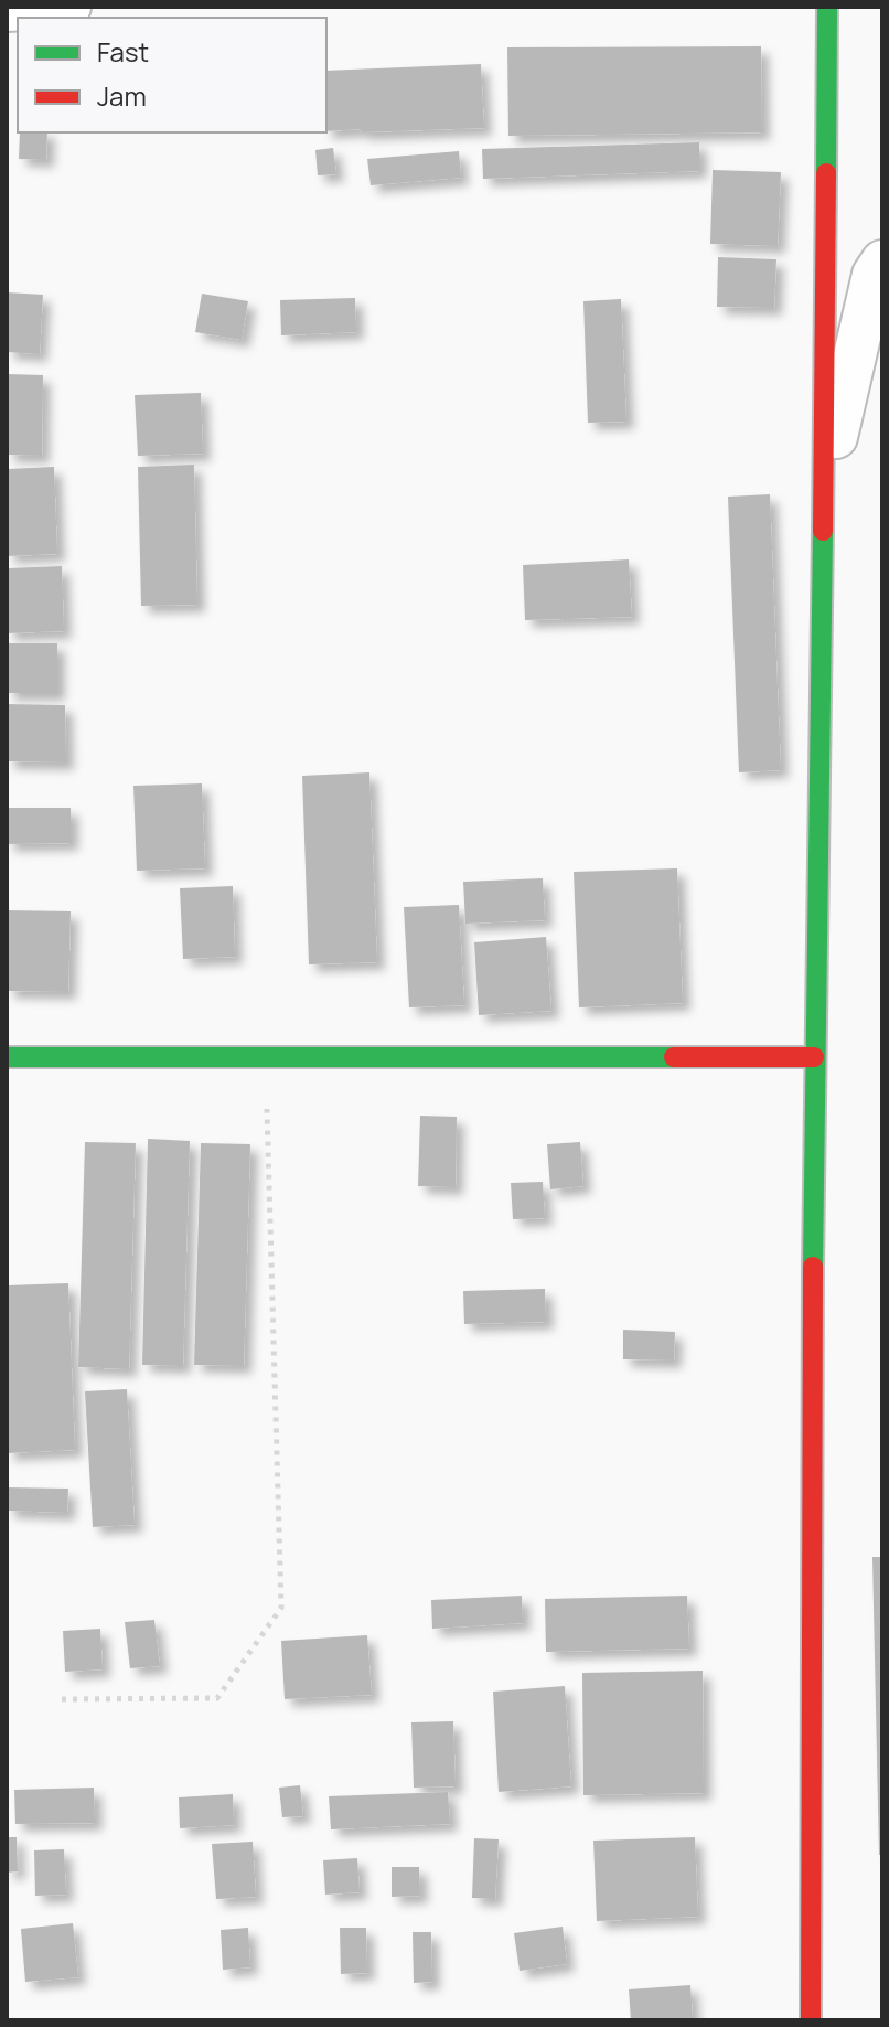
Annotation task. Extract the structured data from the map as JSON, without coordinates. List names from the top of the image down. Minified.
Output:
{"legend":["Fast","Jam"]}
